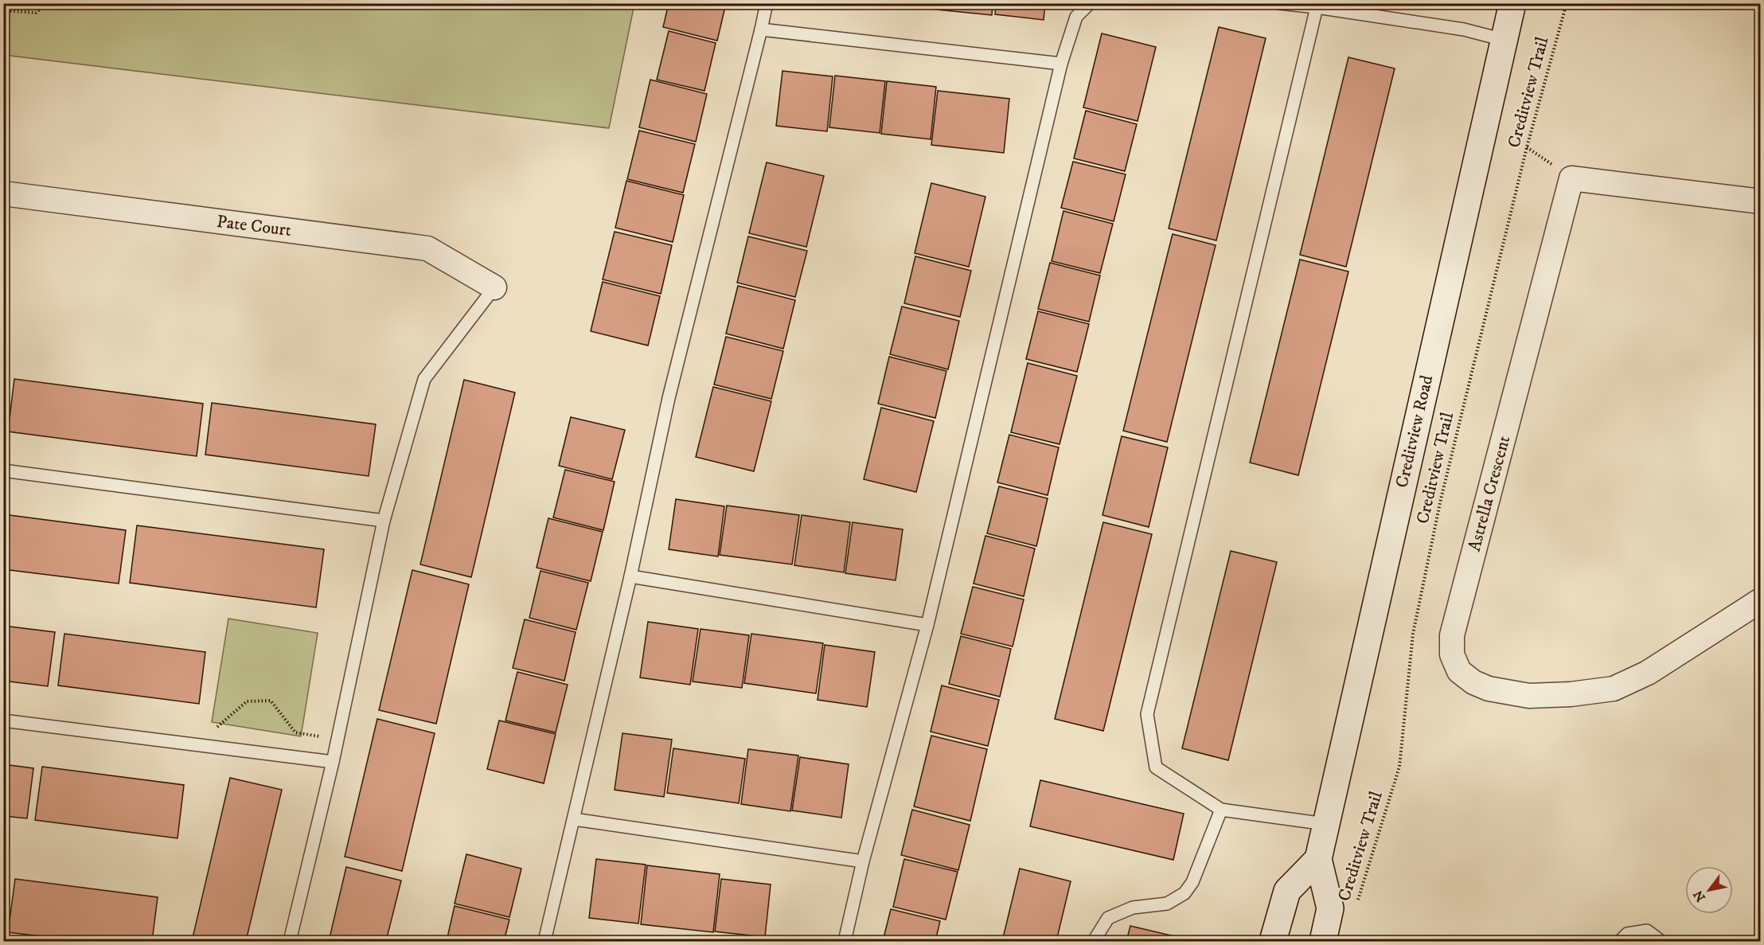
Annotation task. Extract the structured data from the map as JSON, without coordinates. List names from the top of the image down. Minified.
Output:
{"streets":{"main road":["Creditview Road"],"street":["Pate Court","Astrella Crescent"],"path":["Creditview Trail"]},"north":"bottom left"}
